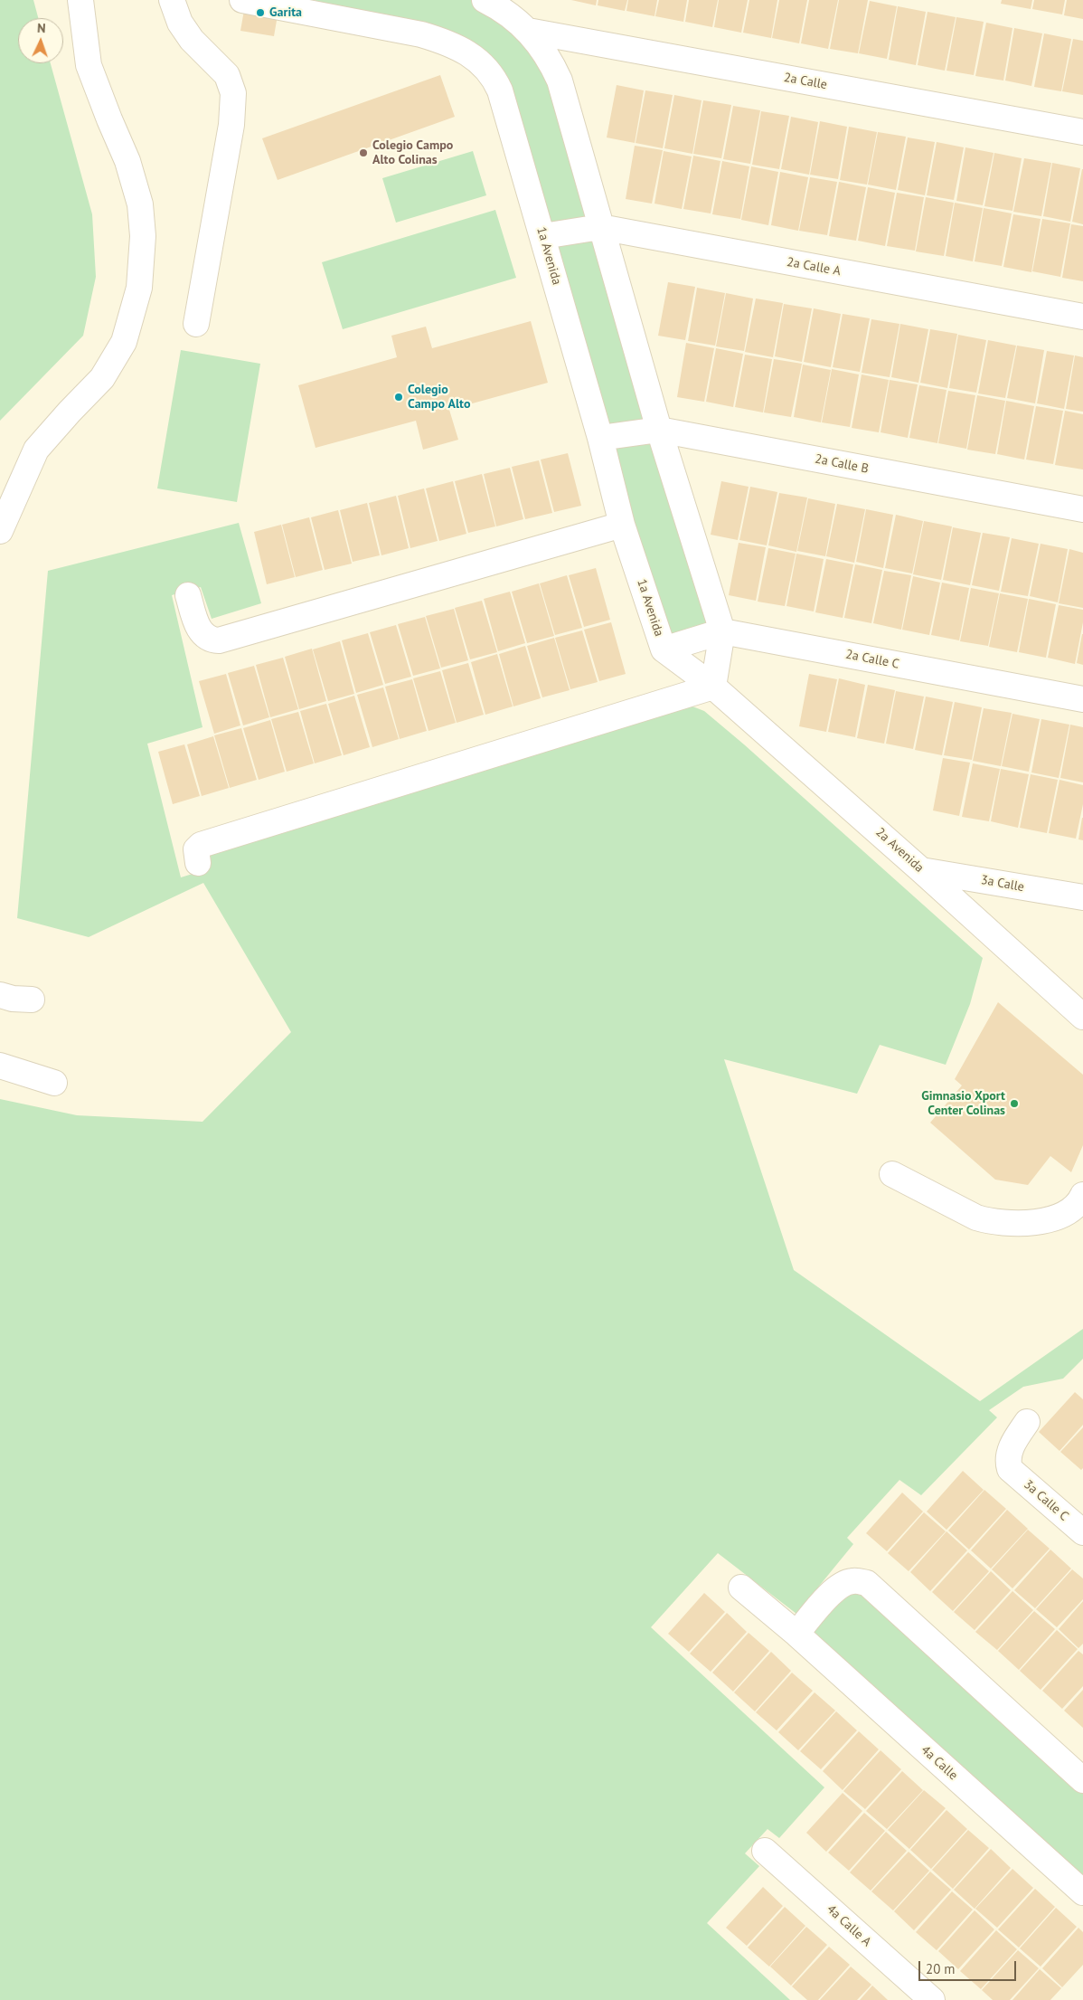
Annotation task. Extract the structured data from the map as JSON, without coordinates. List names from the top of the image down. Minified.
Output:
{"streets":{"street":["2a Calle","1a Avenida","2a Calle A","2a Calle B","2a Calle C","2a Avenida","3a Calle","3a Calle C","4a Calle","4a Calle A"]},"crossings":[["1a Avenida","2a Calle A"],["1a Avenida","2a Calle B"],["1a Avenida","2a Calle C"],["1a Avenida","2a Avenida"],["2a Avenida","3a Calle"]],"places":["Garita","Colegio Campo Alto Colinas","Colegio Campo Alto","Gimnasio Xport Center Colinas"],"scale_bar":"20 m","north":"top"}
